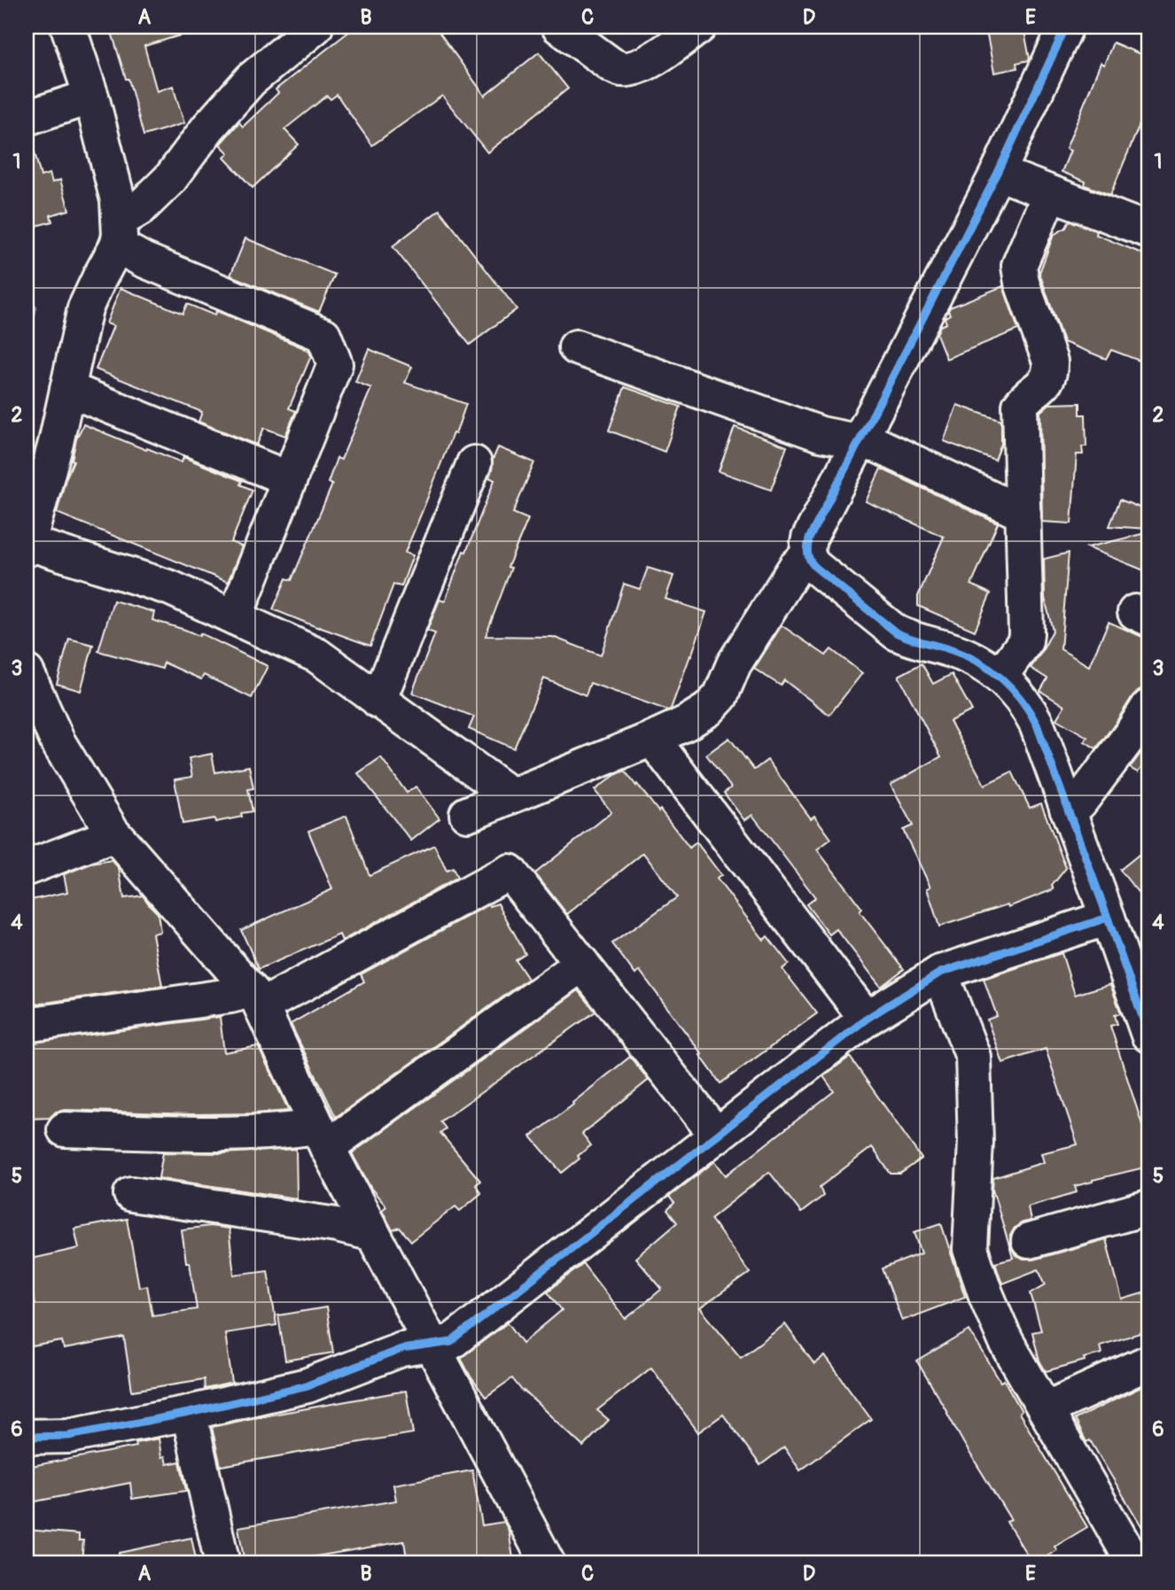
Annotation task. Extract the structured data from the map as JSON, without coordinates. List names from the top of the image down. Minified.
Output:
{"grid":{"columns":["A","B","C","D","E"],"rows":["1","2","3","4","5","6"]}}
